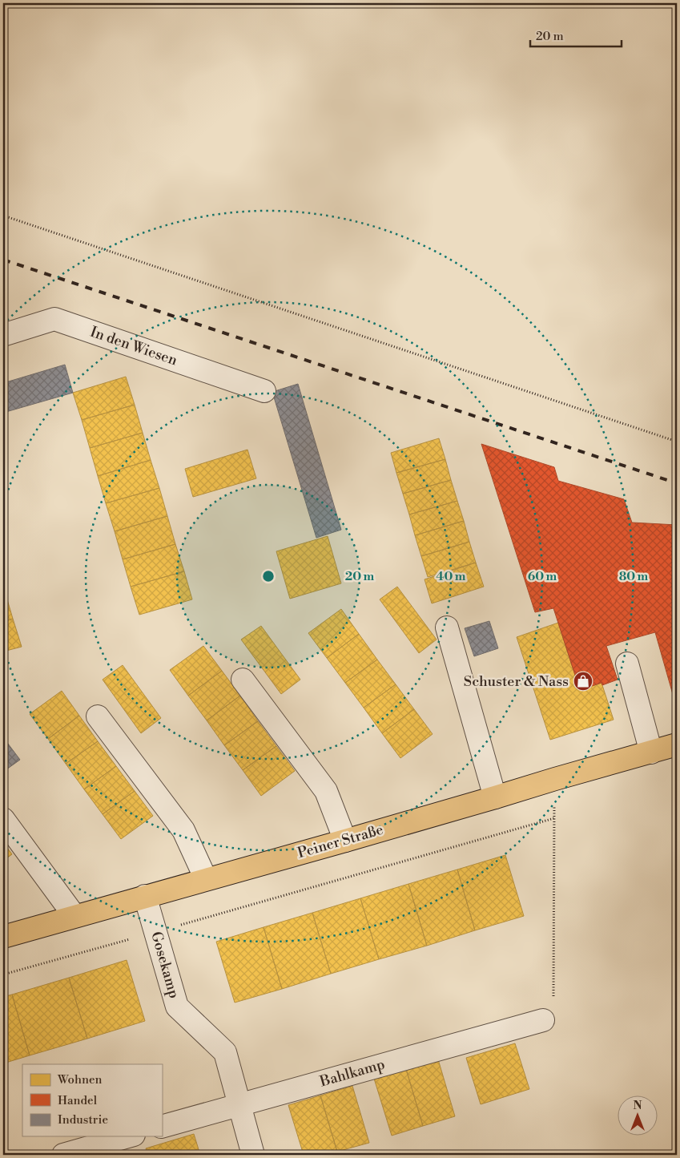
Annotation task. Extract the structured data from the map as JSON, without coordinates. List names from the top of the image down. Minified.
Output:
{"streets":{"main road":["Peiner Straße"],"street":["In den Wiesen","Gosekamp","Bahlkamp"]},"crossings":[["Peiner Straße","Gosekamp"],["Gosekamp","Bahlkamp"]],"places":{"shop":["Schuster & Nass"]},"legend":["Wohnen","Handel","Industrie"],"scale_bar":"20 m","north":"top","rings":["20 m","40 m","60 m","80 m"]}
